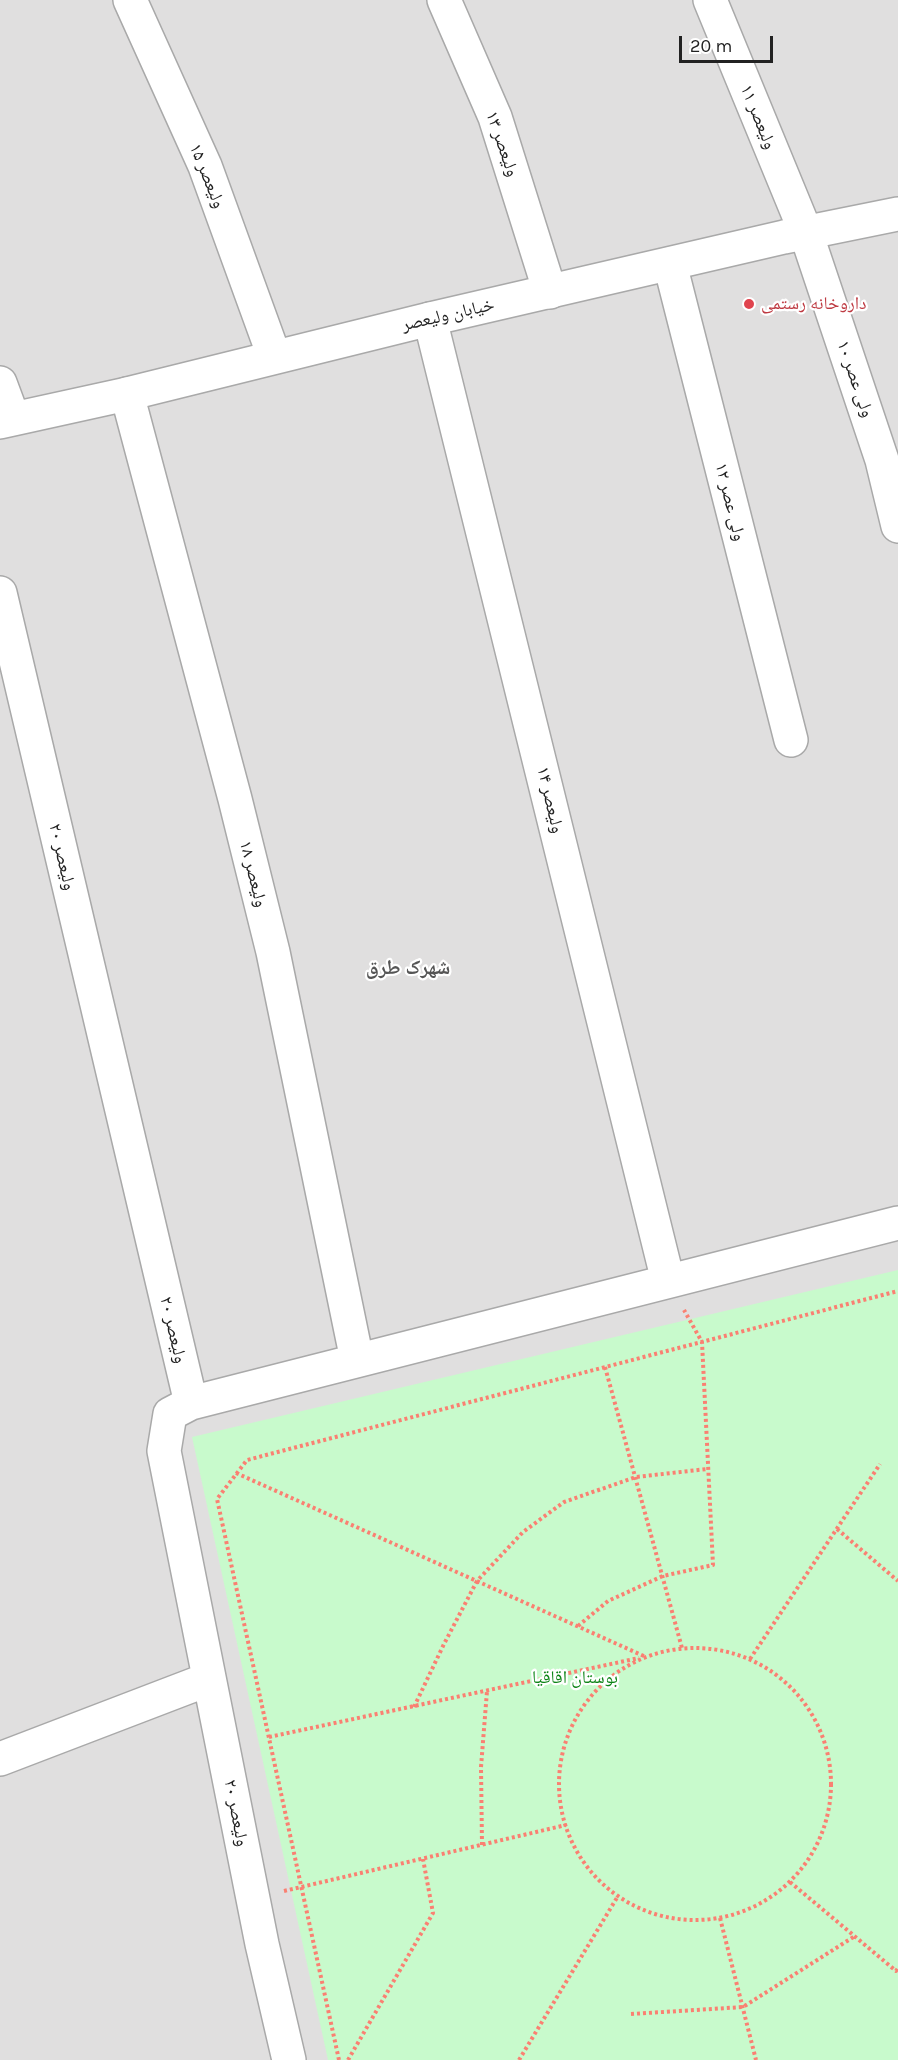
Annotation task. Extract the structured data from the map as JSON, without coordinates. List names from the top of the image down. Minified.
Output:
{"streets":{"street":["ولیعصر ۱۱","ولیعصر ۱۳","ولیعصر ۱۵","خیابان ولیعصر","ولی عصر ۱۰","ولی عصر ۱۲","ولیعصر ۱۴","ولیعصر ۲۰","ولیعصر ۱۸"]},"crossings":[["ولیعصر ۱۱","خیابان ولیعصر"],["ولیعصر ۱۱","ولی عصر ۱۰"],["ولیعصر ۱۳","خیابان ولیعصر"],["ولیعصر ۱۵","خیابان ولیعصر"],["خیابان ولیعصر","ولی عصر ۱۰"],["خیابان ولیعصر","ولی عصر ۱۲"],["خیابان ولیعصر","ولیعصر ۱۴"],["خیابان ولیعصر","ولیعصر ۱۸"]],"districts":["شهرک طرق"],"parks":["بوستان اقاقیا"],"places":["داروخانه رستمی"],"scale_bar":"20 m"}
